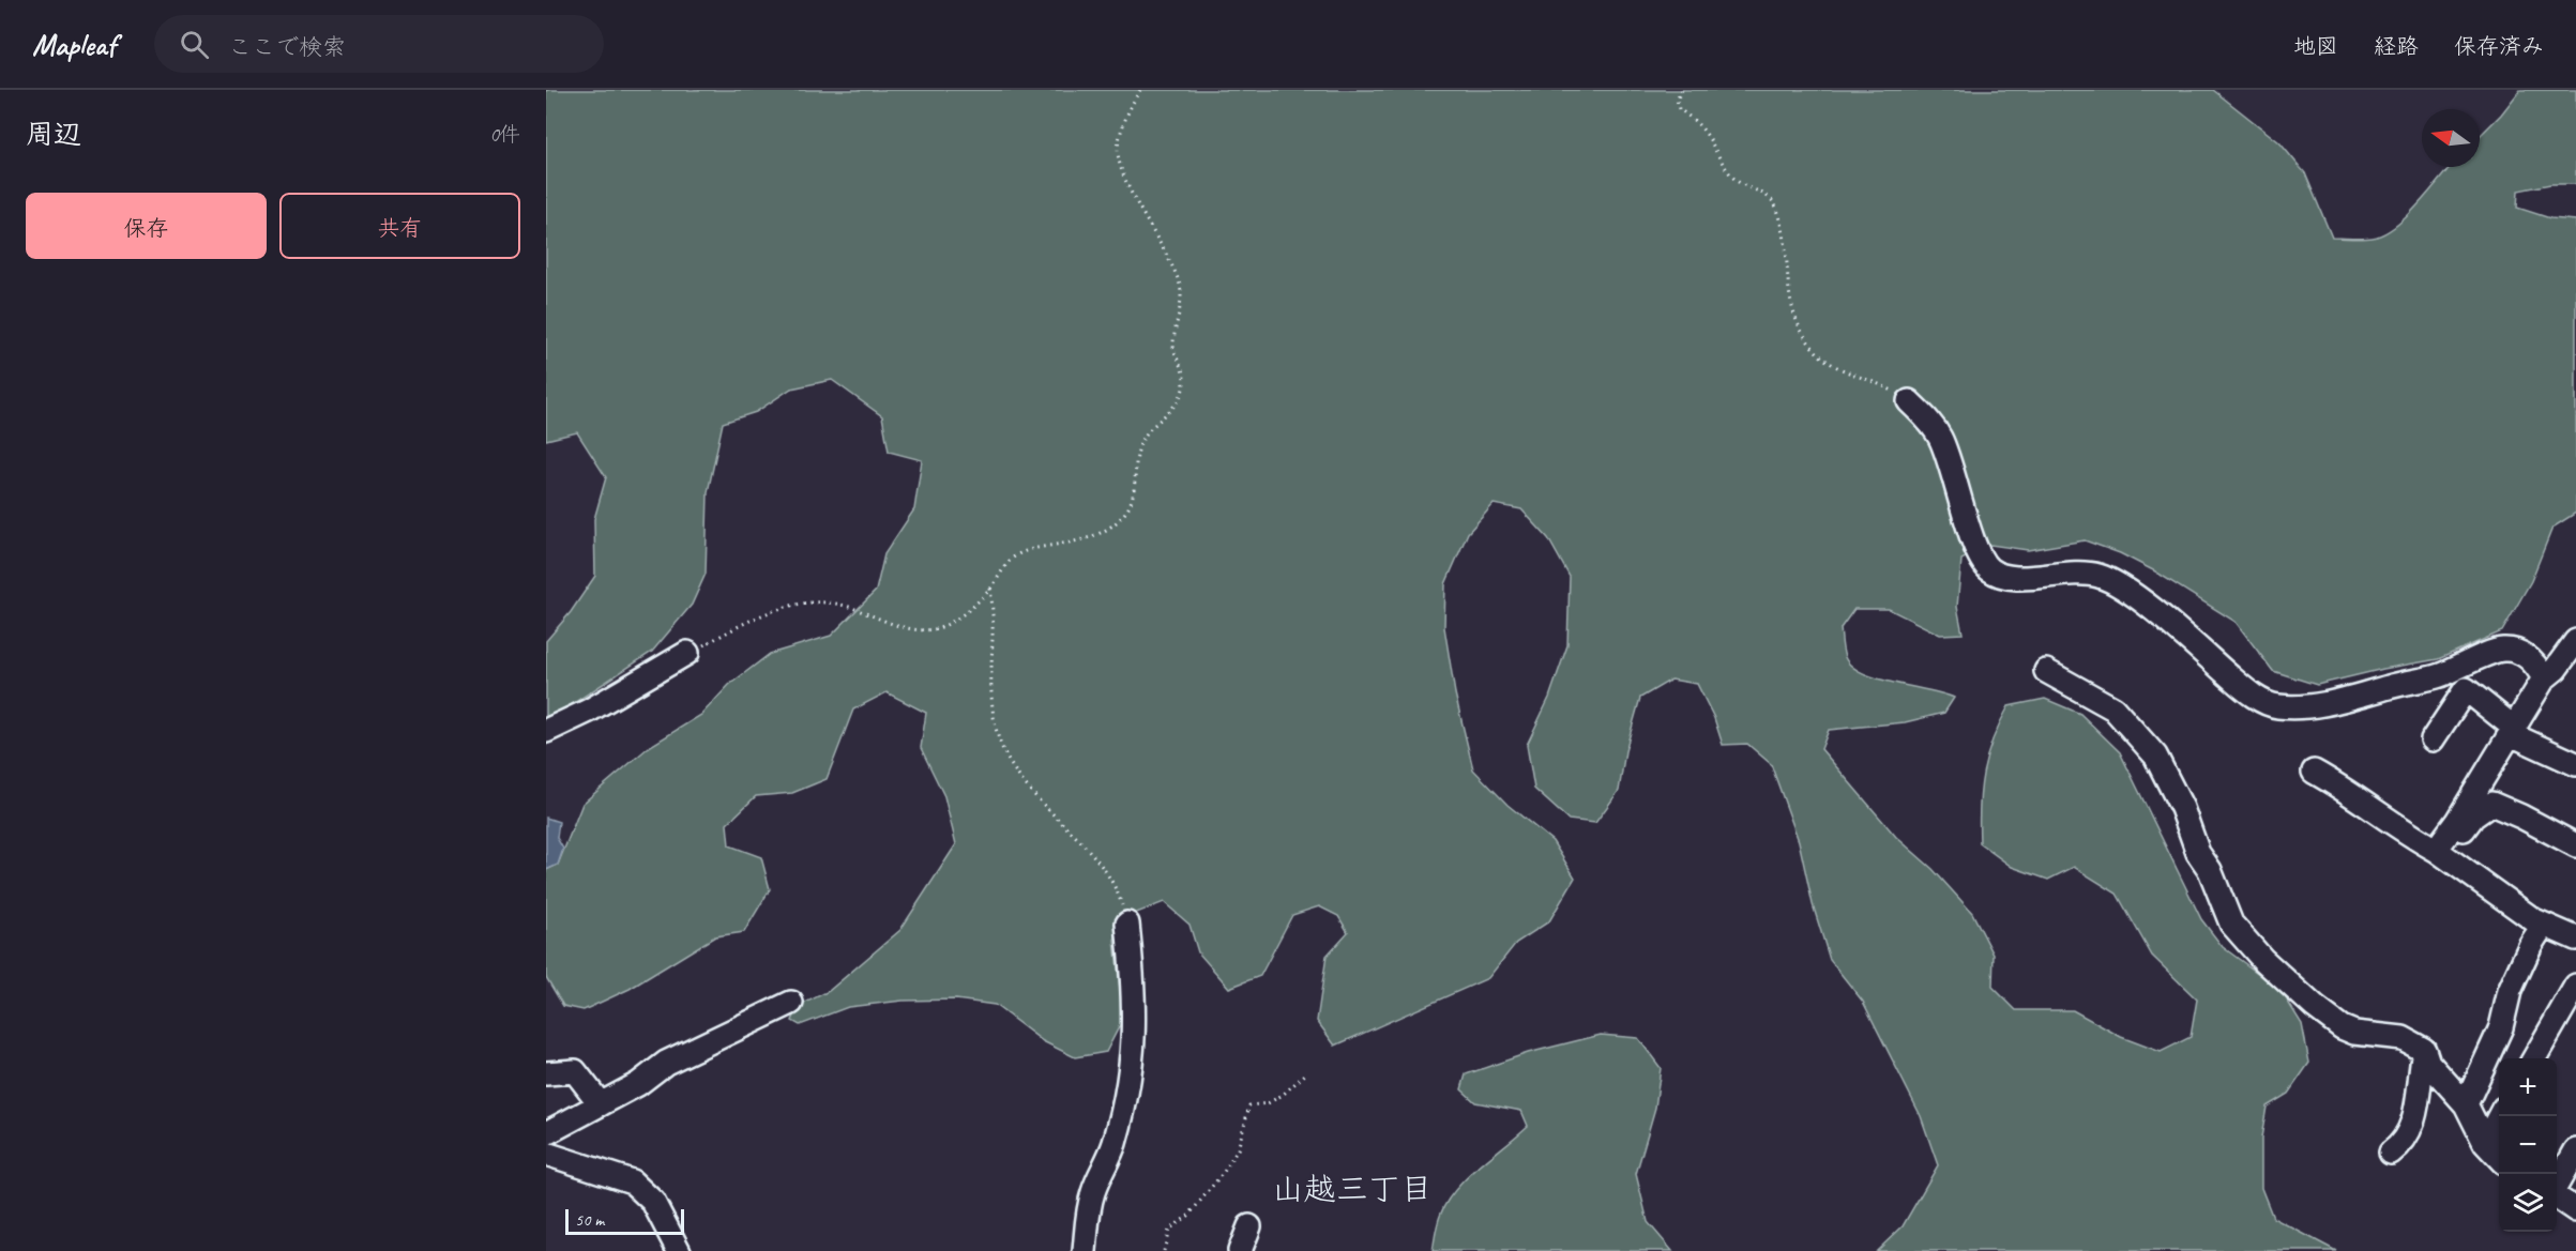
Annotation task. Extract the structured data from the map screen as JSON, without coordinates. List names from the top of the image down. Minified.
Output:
{"districts":["山越三丁目"],"scale_bar":"50 m","north":"left","page":{"header":"Mapleaf","search":"ここで検索","nav":["地図","経路","保存済み"],"heading":["周辺","0件"],"buttons":["保存","共有"],"map_buttons":["+","−"],"scale":"50 m"}}
